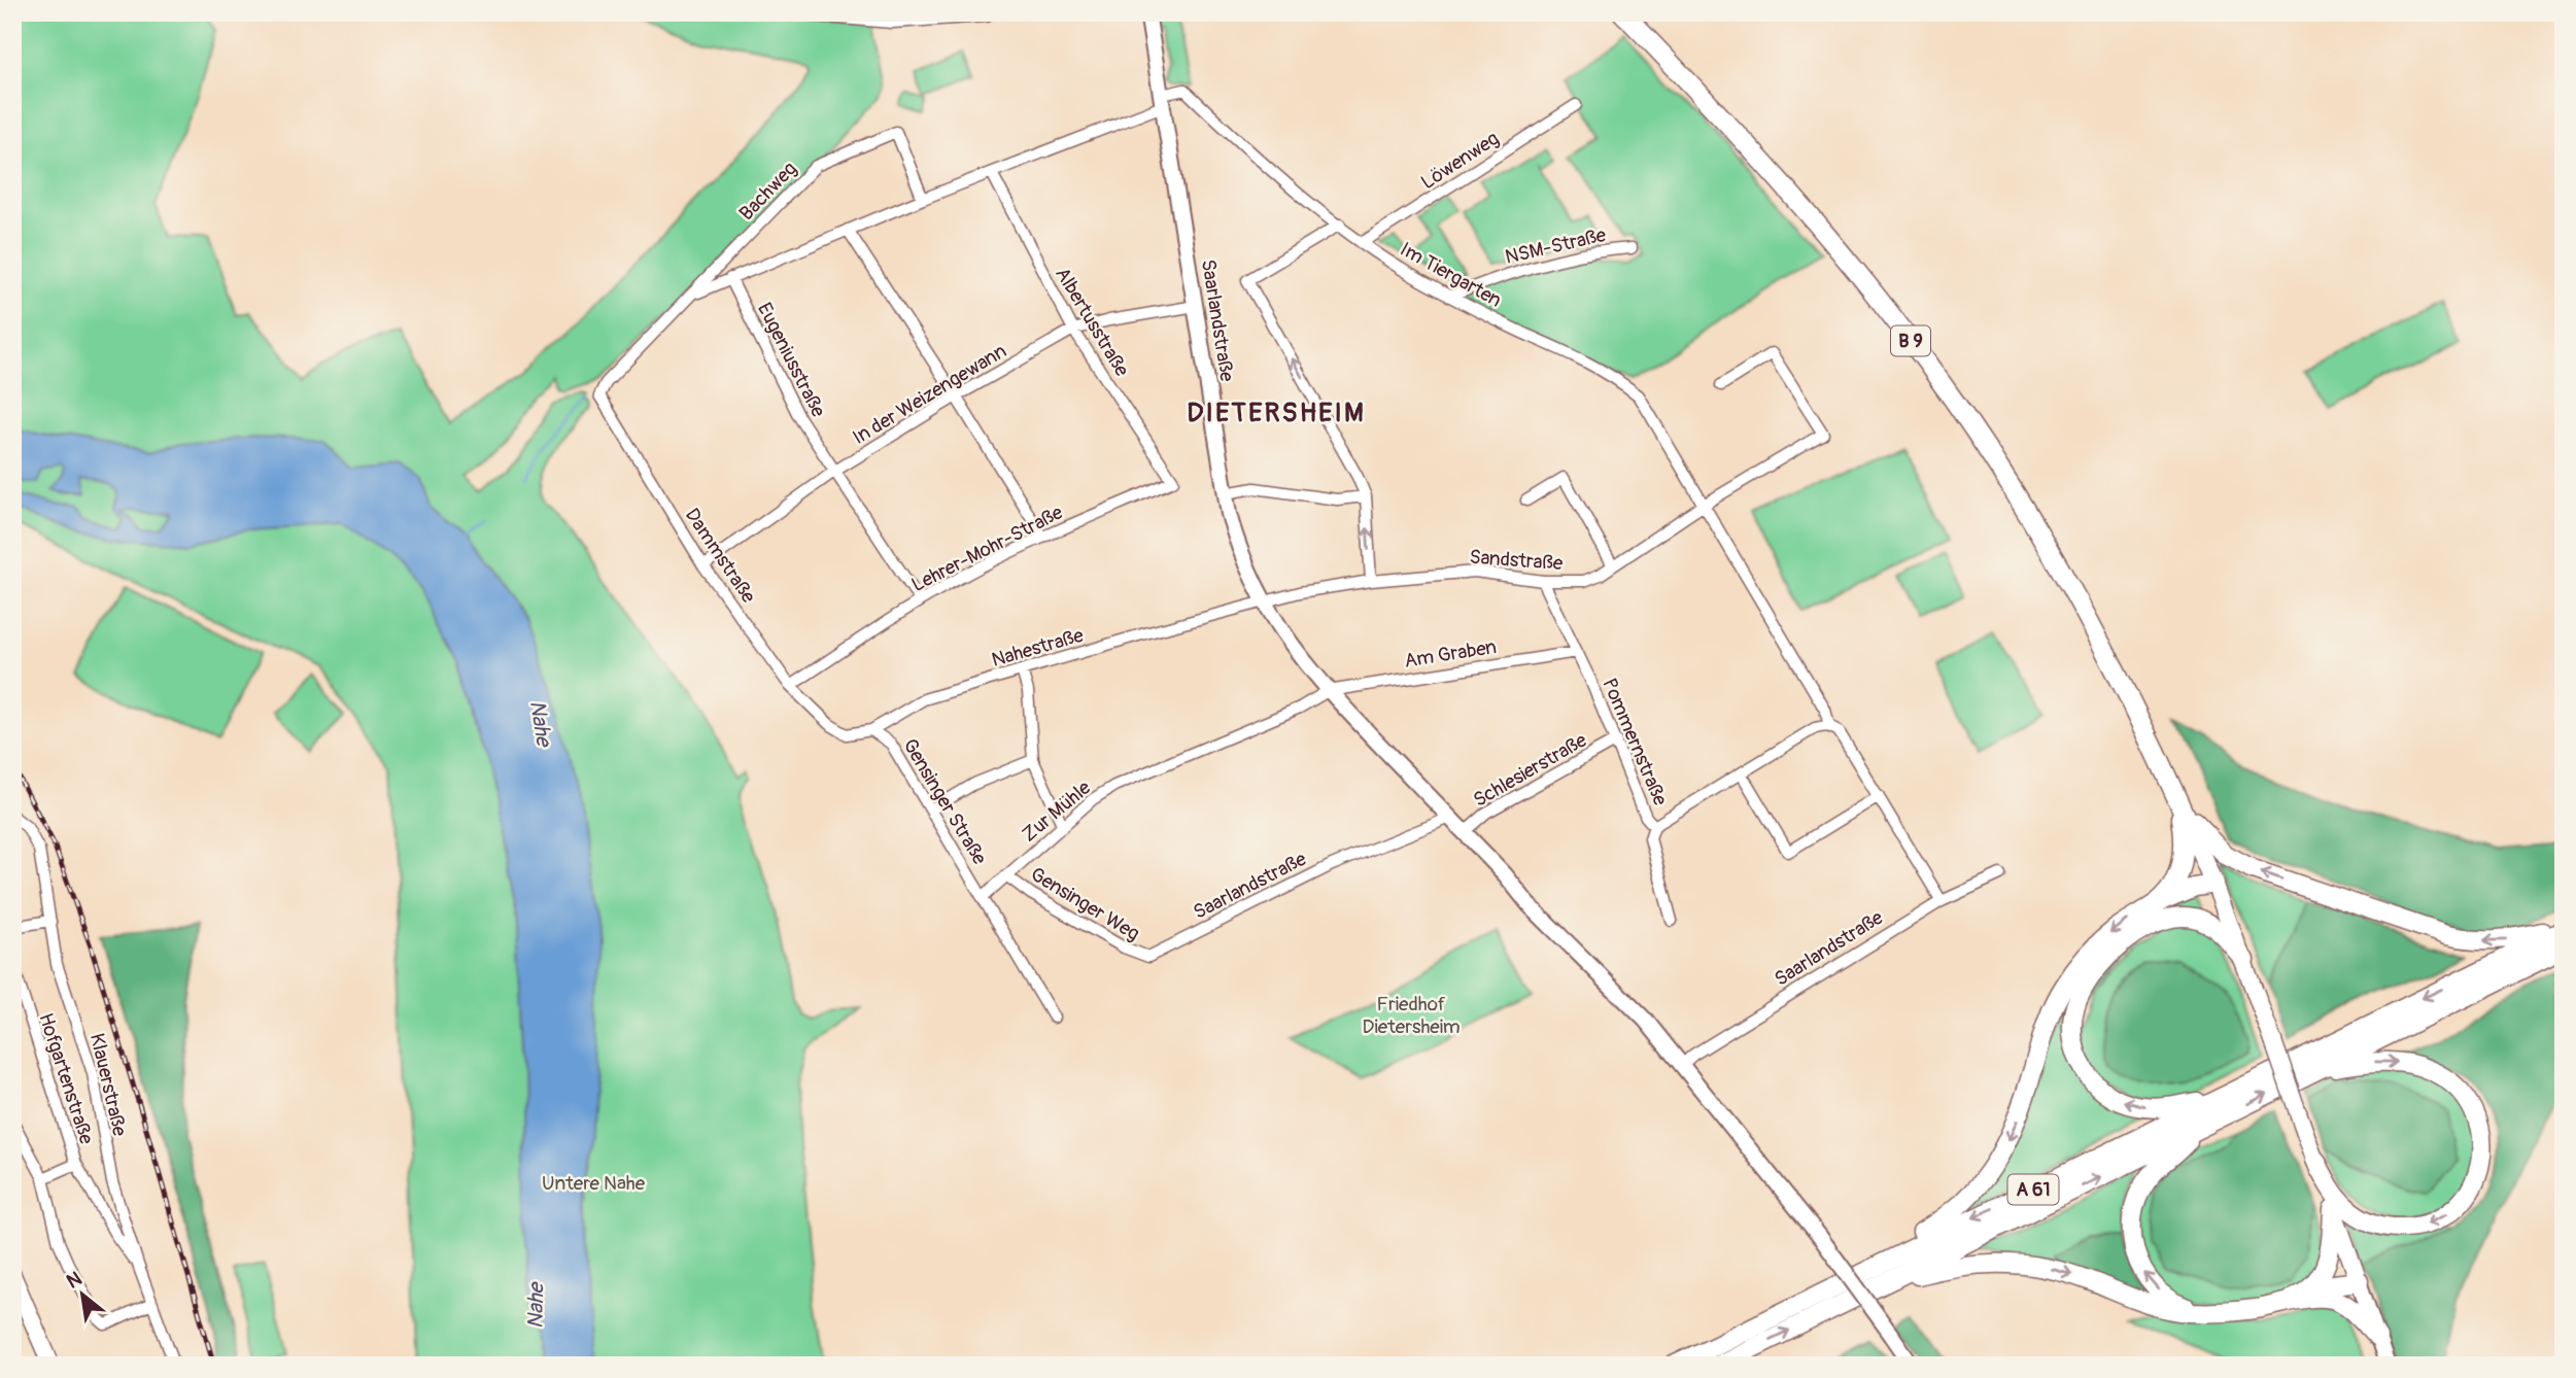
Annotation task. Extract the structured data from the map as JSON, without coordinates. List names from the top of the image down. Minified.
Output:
{"streets":{"highway":["B 9","A 61"],"main road":["Saarlandstraße"],"street":["Löwenweg","Bachweg","NSM-Straße","Im Tiergarten","Albertusstraße","Eugeniusstraße","In der Weizengewann","Lehrer-Mohr-Straße","Dammstraße","Sandstraße","Nahestraße","Am Graben","Pommernstraße","Schlesierstraße","Gensinger Straße","Zur Mühle","Gensinger Weg","Hofgartenstraße","Klauerstraße"]},"crossings":[["Löwenweg","Im Tiergarten"],["Bachweg","Im Tiergarten"],["Bachweg","Saarlandstraße"],["Bachweg","Albertusstraße"],["Bachweg","Eugeniusstraße"],["Bachweg","Dammstraße"],["NSM-Straße","Im Tiergarten"],["Im Tiergarten","Saarlandstraße"],["Im Tiergarten","Sandstraße"],["Saarlandstraße","In der Weizengewann"],["Saarlandstraße","Sandstraße"],["Saarlandstraße","Nahestraße"],["Saarlandstraße","Am Graben"],["Saarlandstraße","Schlesierstraße"],["Saarlandstraße","Zur Mühle"],["Saarlandstraße","Gensinger Weg"],["Albertusstraße","In der Weizengewann"],["Albertusstraße","Lehrer-Mohr-Straße"],["Eugeniusstraße","In der Weizengewann"],["Eugeniusstraße","Lehrer-Mohr-Straße"],["In der Weizengewann","Dammstraße"],["Lehrer-Mohr-Straße","Dammstraße"],["Dammstraße","Nahestraße"],["Dammstraße","Gensinger Straße"],["Sandstraße","Nahestraße"],["Sandstraße","Pommernstraße"],["Nahestraße","Gensinger Straße"],["Am Graben","Pommernstraße"],["Am Graben","Zur Mühle"],["Pommernstraße","Schlesierstraße"],["Gensinger Straße","Zur Mühle"],["Zur Mühle","Gensinger Weg"],["Hofgartenstraße","Klauerstraße"]],"districts":["DIETERSHEIM"],"water":["Nahe"],"parks":["Friedhof Dietersheim","Untere Nahe"],"north":"top left"}
